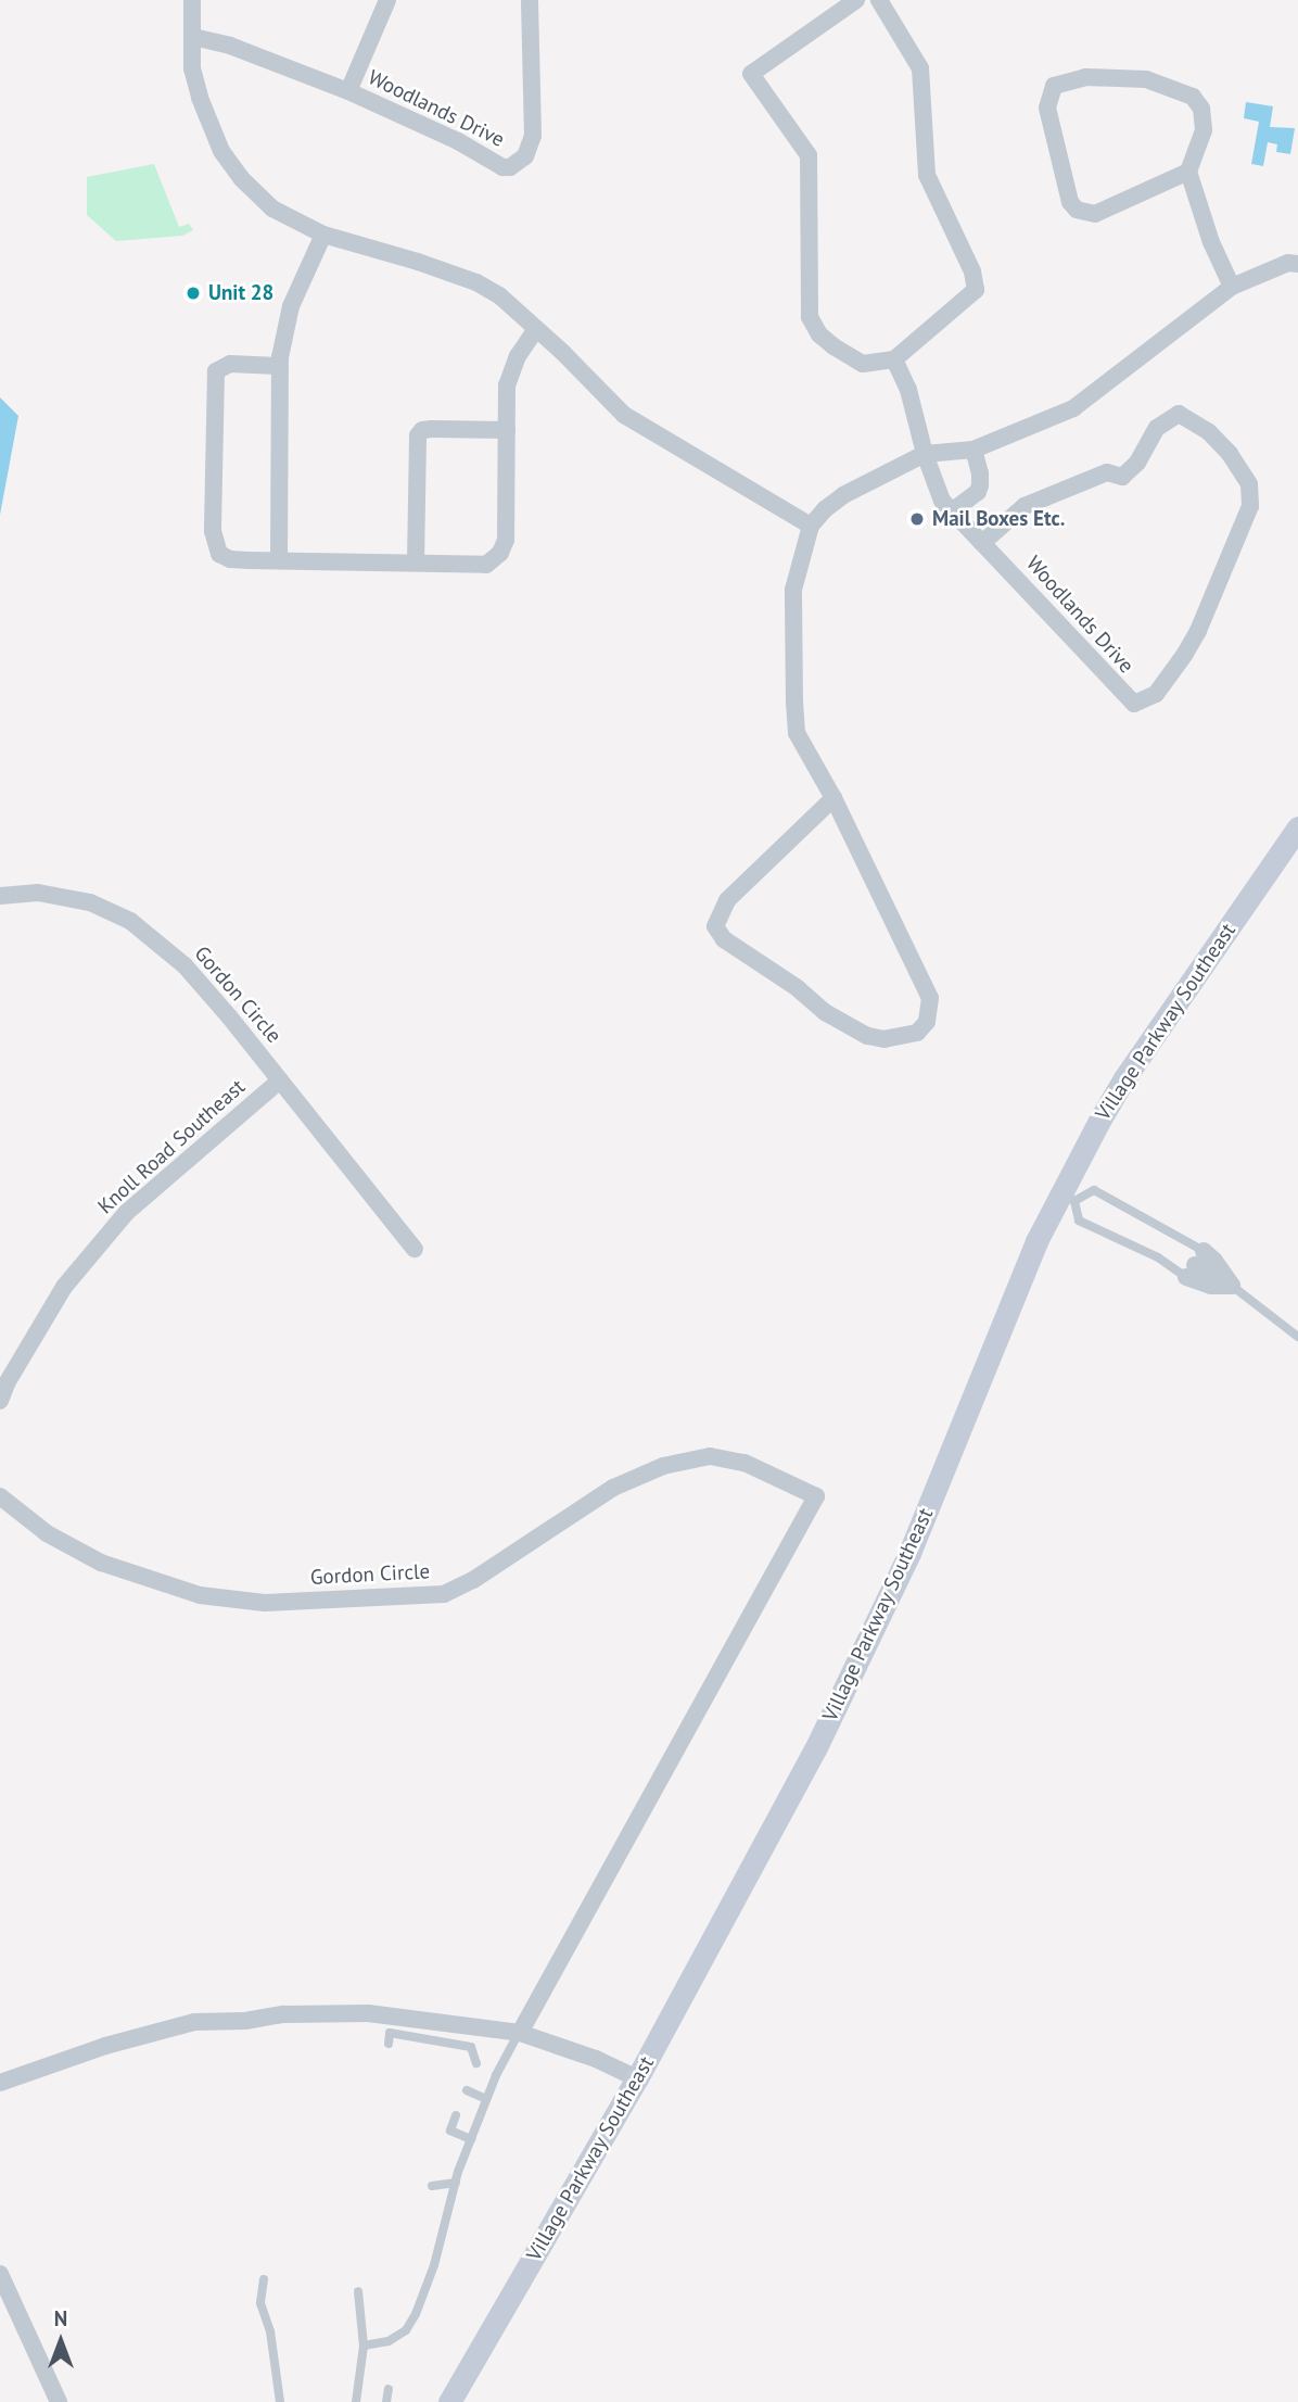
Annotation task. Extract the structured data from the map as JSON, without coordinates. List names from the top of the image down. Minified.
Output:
{"streets":{"street":["Woodlands Drive","Gordon Circle","Village Parkway Southeast","Knoll Road Southeast"]},"crossings":[["Gordon Circle","Knoll Road Southeast"]],"places":["Unit 28","Mail Boxes Etc."],"north":"top"}
